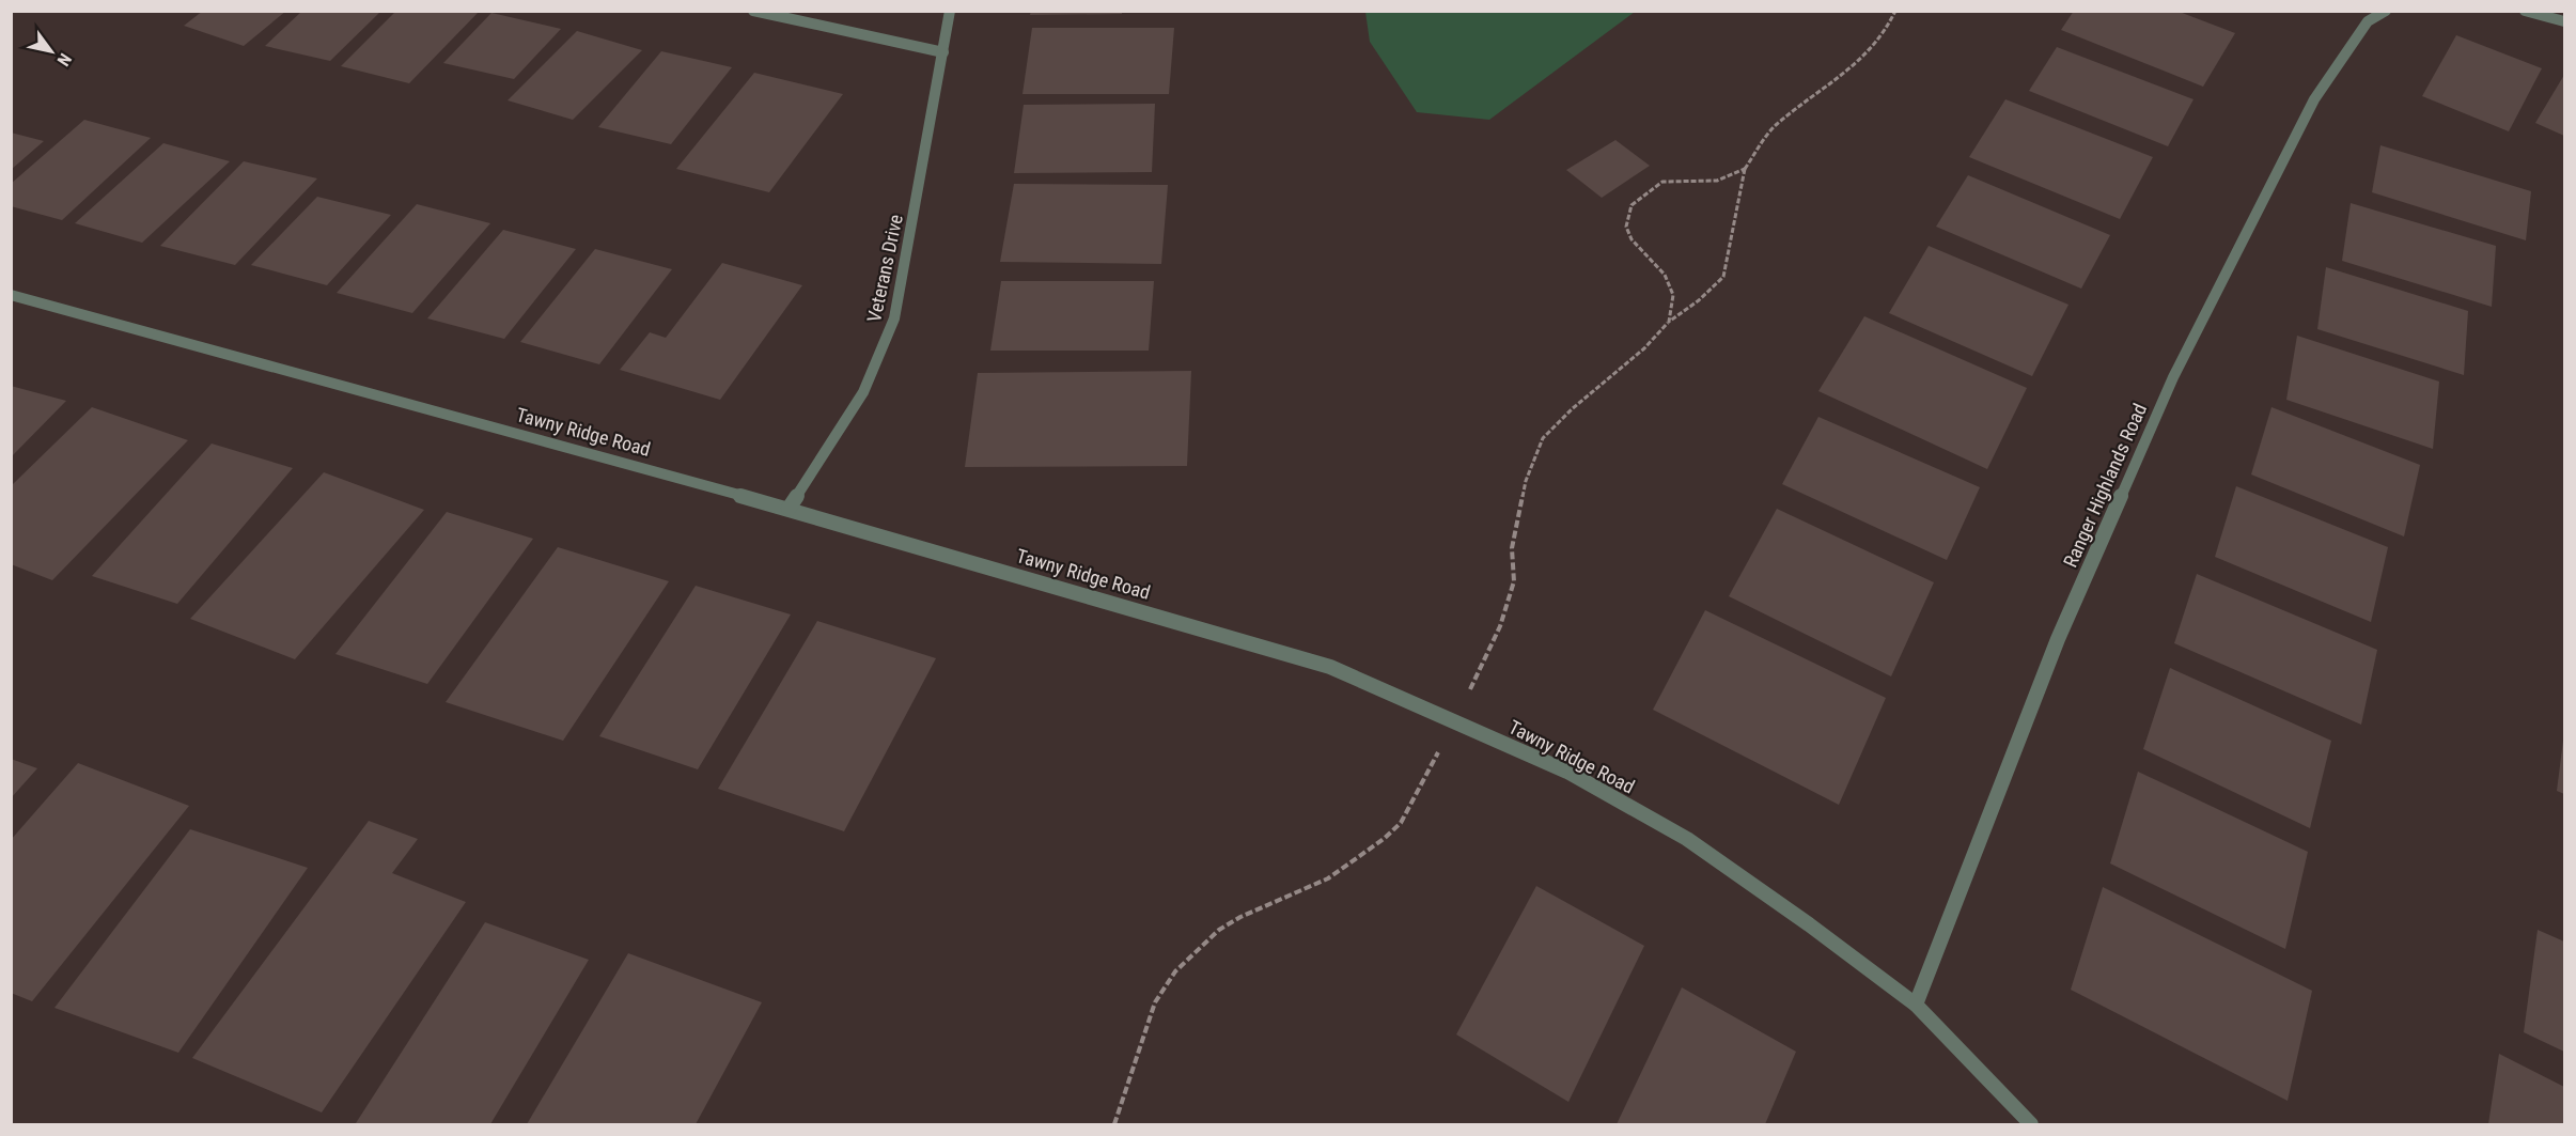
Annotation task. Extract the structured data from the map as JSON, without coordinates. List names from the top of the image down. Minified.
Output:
{"streets":{"street":["Veterans Drive","Tawny Ridge Road","Ranger Highlands Road"]},"crossings":[["Veterans Drive","Tawny Ridge Road"],["Tawny Ridge Road","Ranger Highlands Road"]],"north":"bottom right"}
